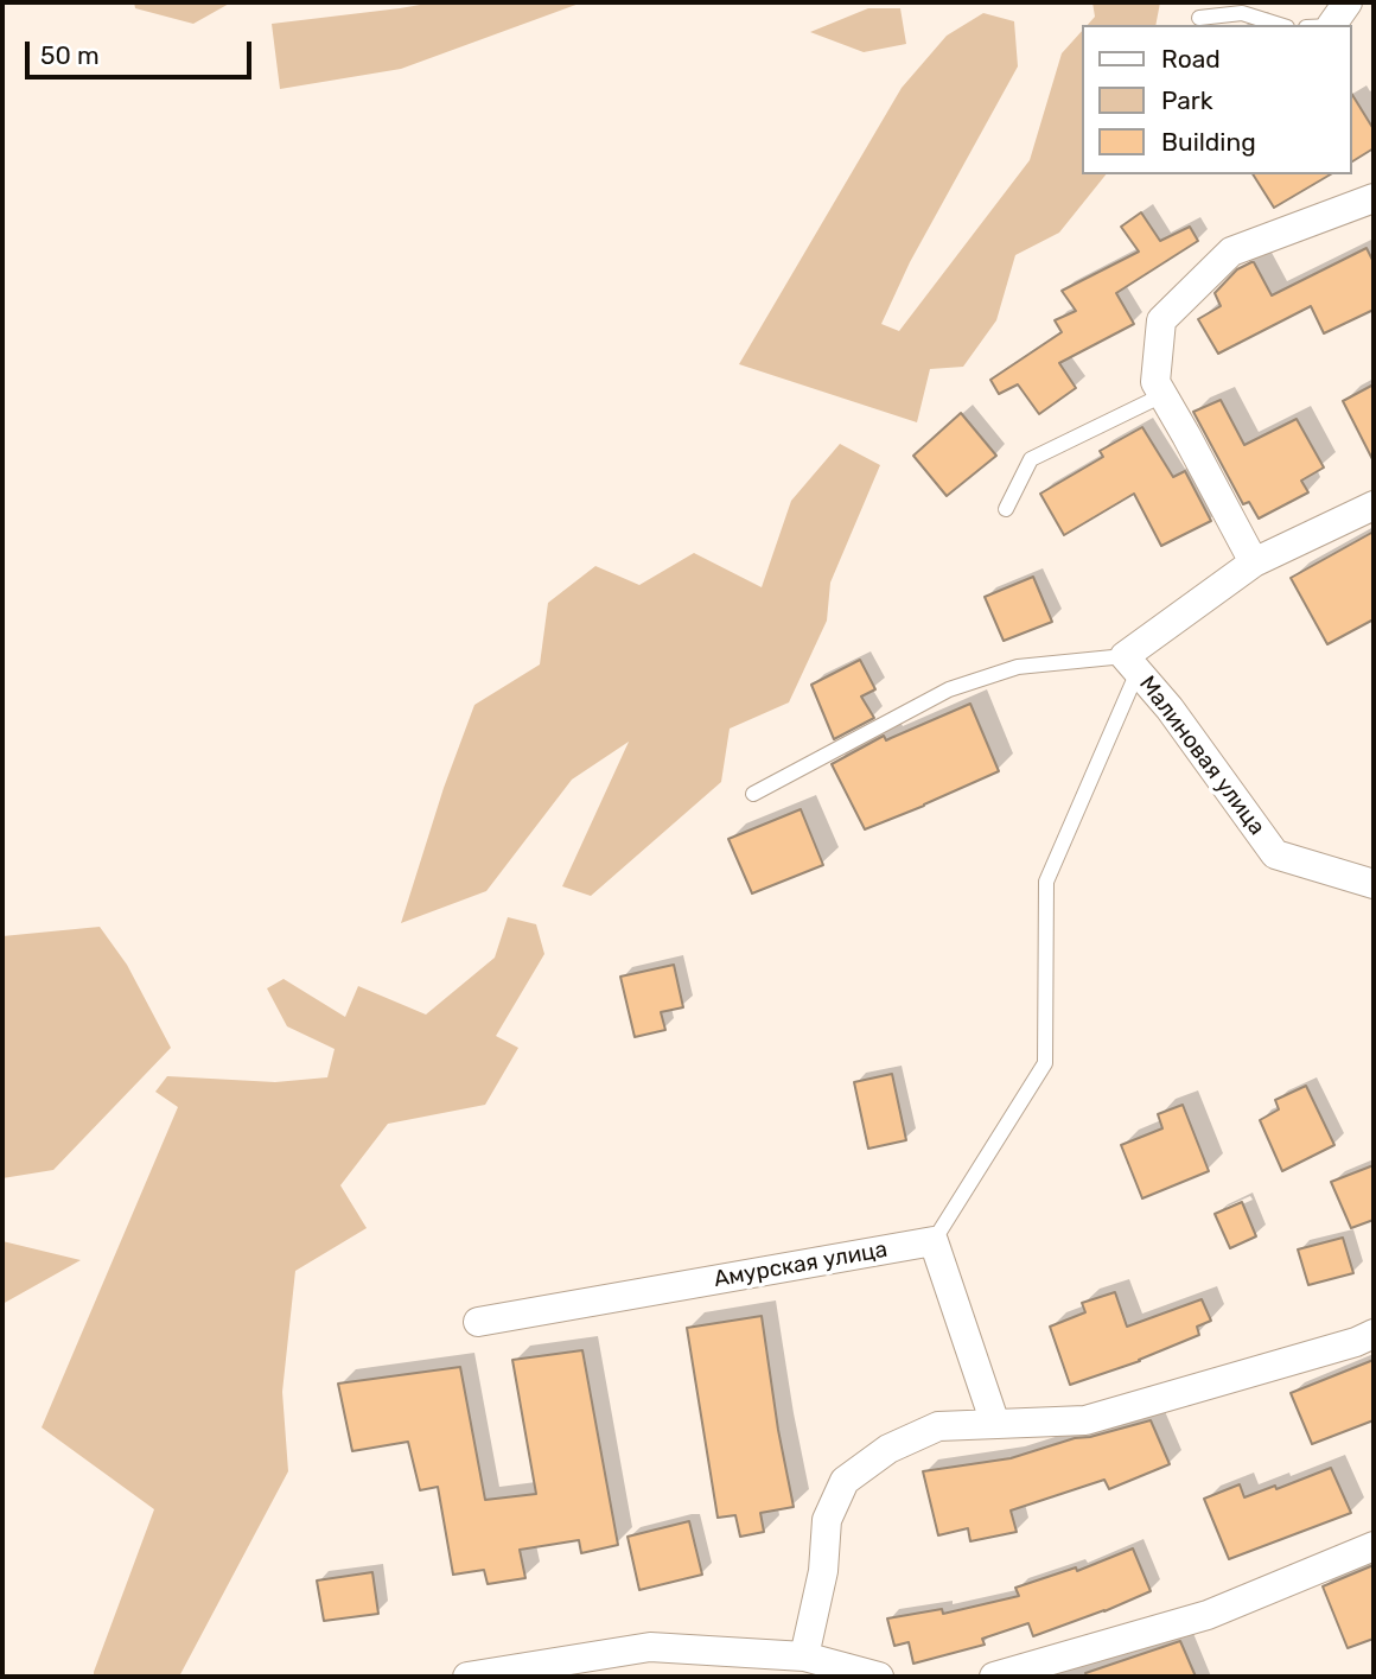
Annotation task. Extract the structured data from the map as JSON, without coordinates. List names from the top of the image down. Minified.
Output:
{"streets":{"street":["Малиновая улица","Амурская улица"]},"legend":["Road","Park","Building"],"scale_bar":"50 m"}
